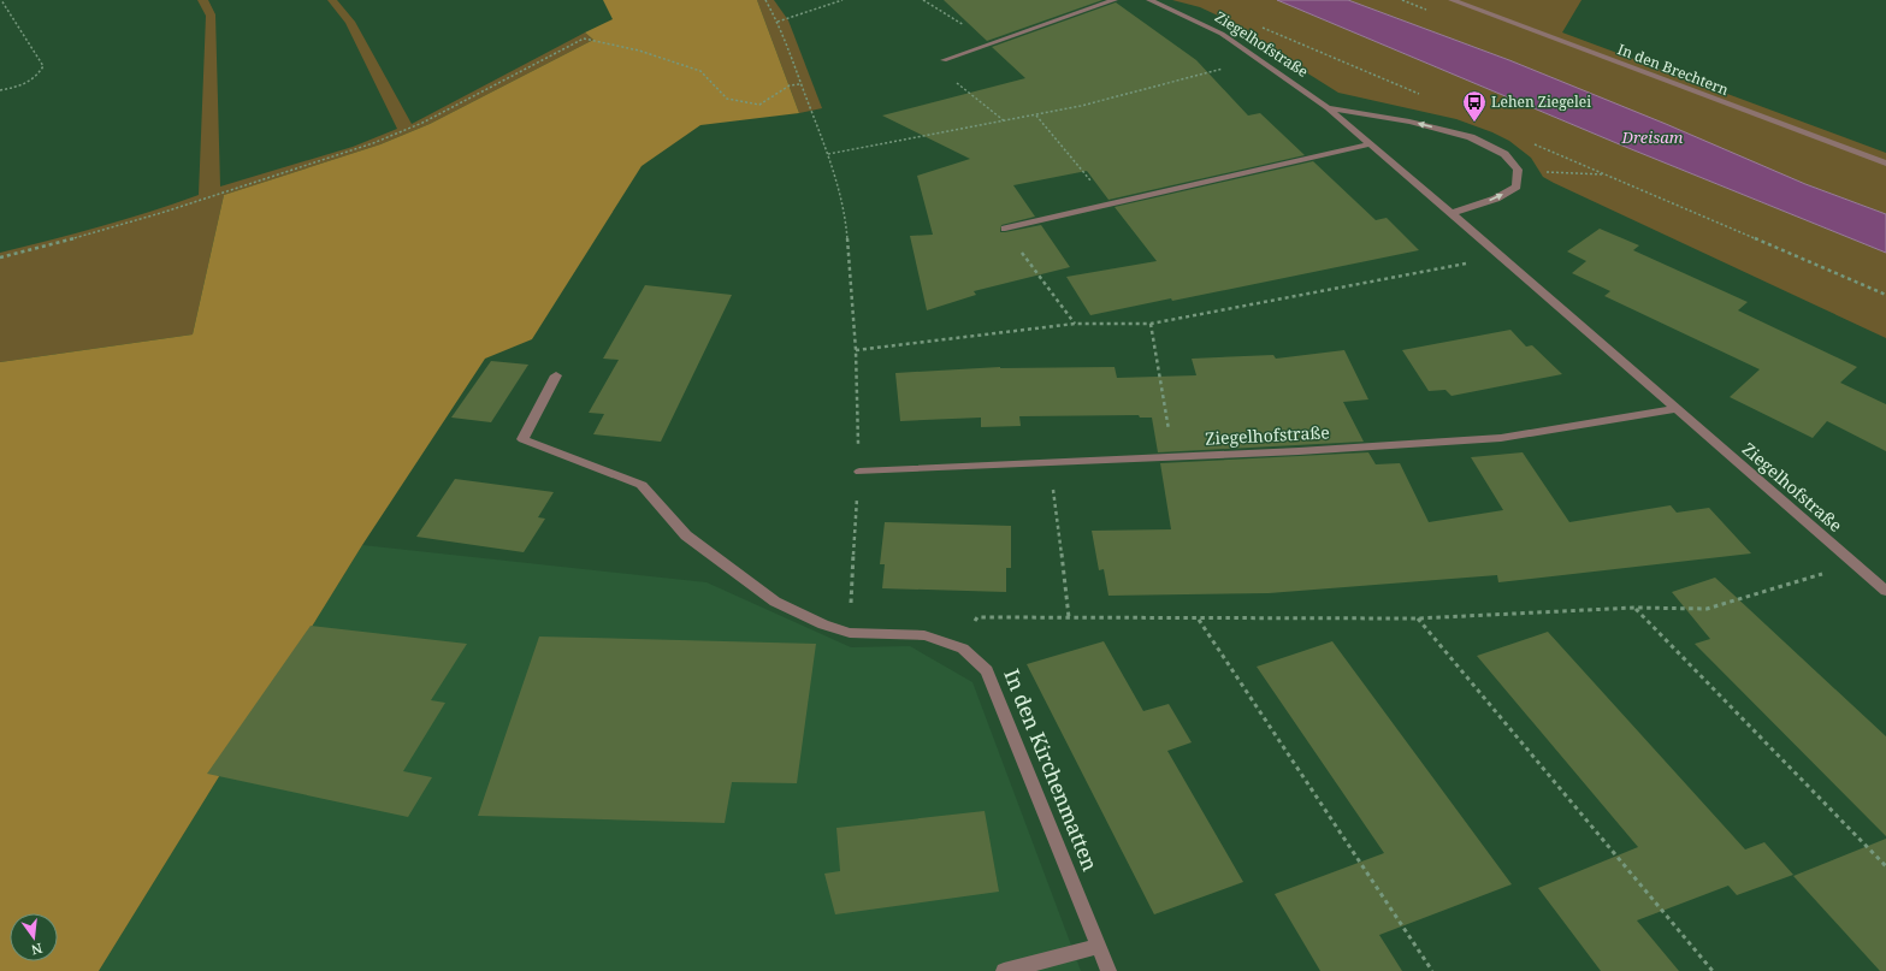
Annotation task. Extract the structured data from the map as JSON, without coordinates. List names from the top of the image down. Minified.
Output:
{"streets":{"street":["Ziegelhofstraße","In den Brechtern","In den Kirchenmatten"]},"water":["Dreisam"],"places":{"bus stop":["Lehen Ziegelei"]},"north":"bottom"}
